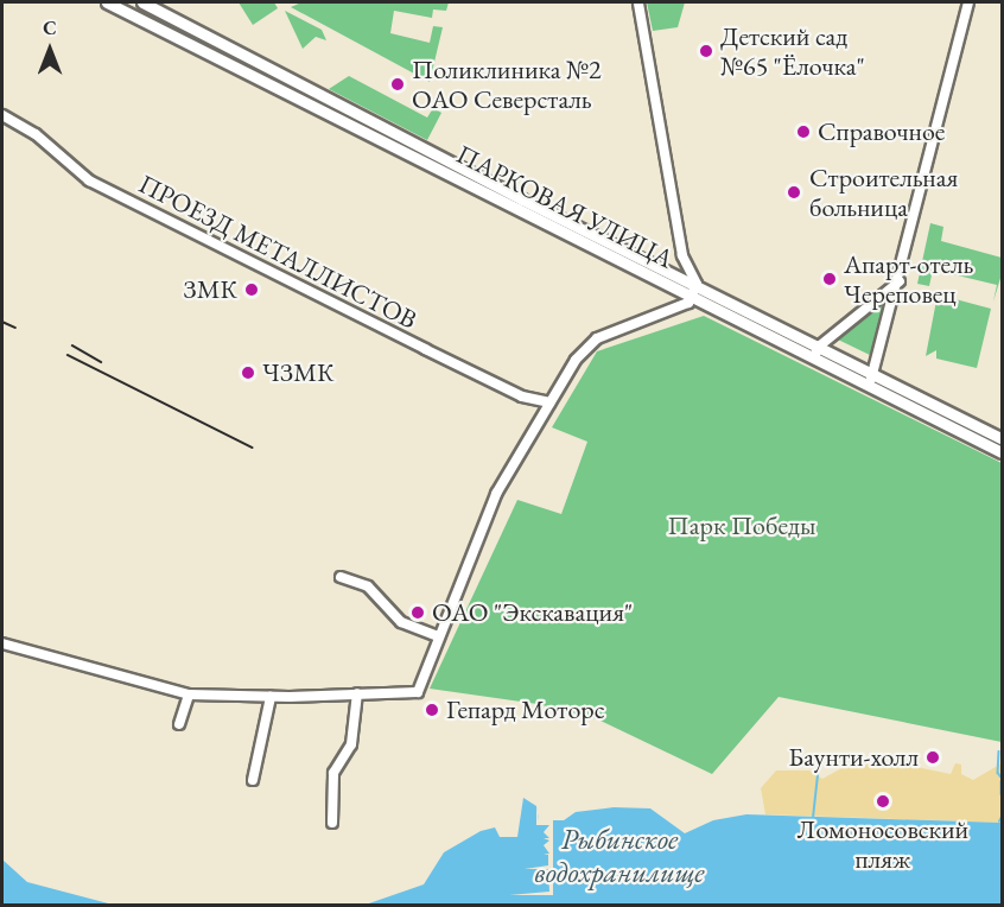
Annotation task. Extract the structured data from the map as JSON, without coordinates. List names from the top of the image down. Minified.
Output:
{"streets":{"main road":["ПАРКОВАЯ УЛИЦА"],"street":["ПРОЕЗД МЕТАЛЛИСТОВ"]},"water":["Рыбинское водохранилище"],"parks":["Парк Победы"],"places":["Детский сад №65 \"Ёлочка\"","Поликлиника №2 ОАО Северсталь","Справочное","Строительная больница","Апарт-отель Череповец","ЗМК","ЧЗМК","ОАО \"Экскавация\"","Гепард Моторс","Баунти-холл","Ломоносовский пляж"],"north":"top"}
